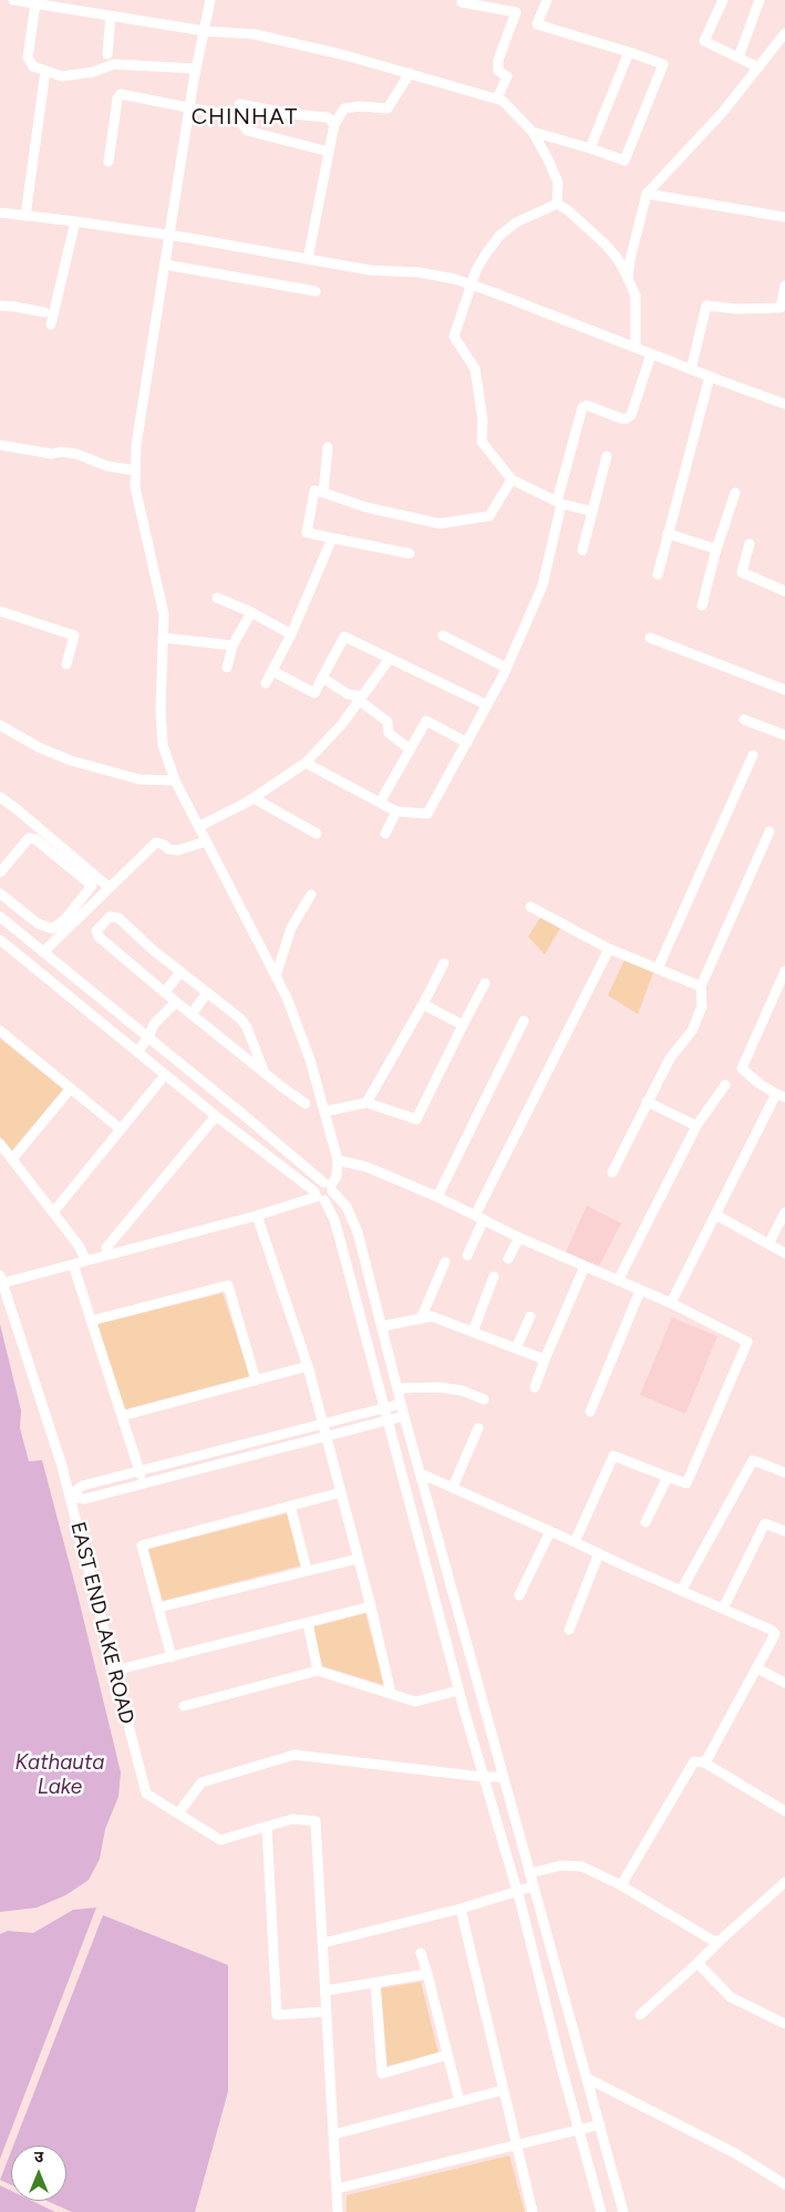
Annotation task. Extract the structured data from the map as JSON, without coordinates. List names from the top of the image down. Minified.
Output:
{"streets":{"street":["EAST END LAKE ROAD"]},"districts":["CHINHAT"],"water":["Kathauta Lake"],"north":"top"}
